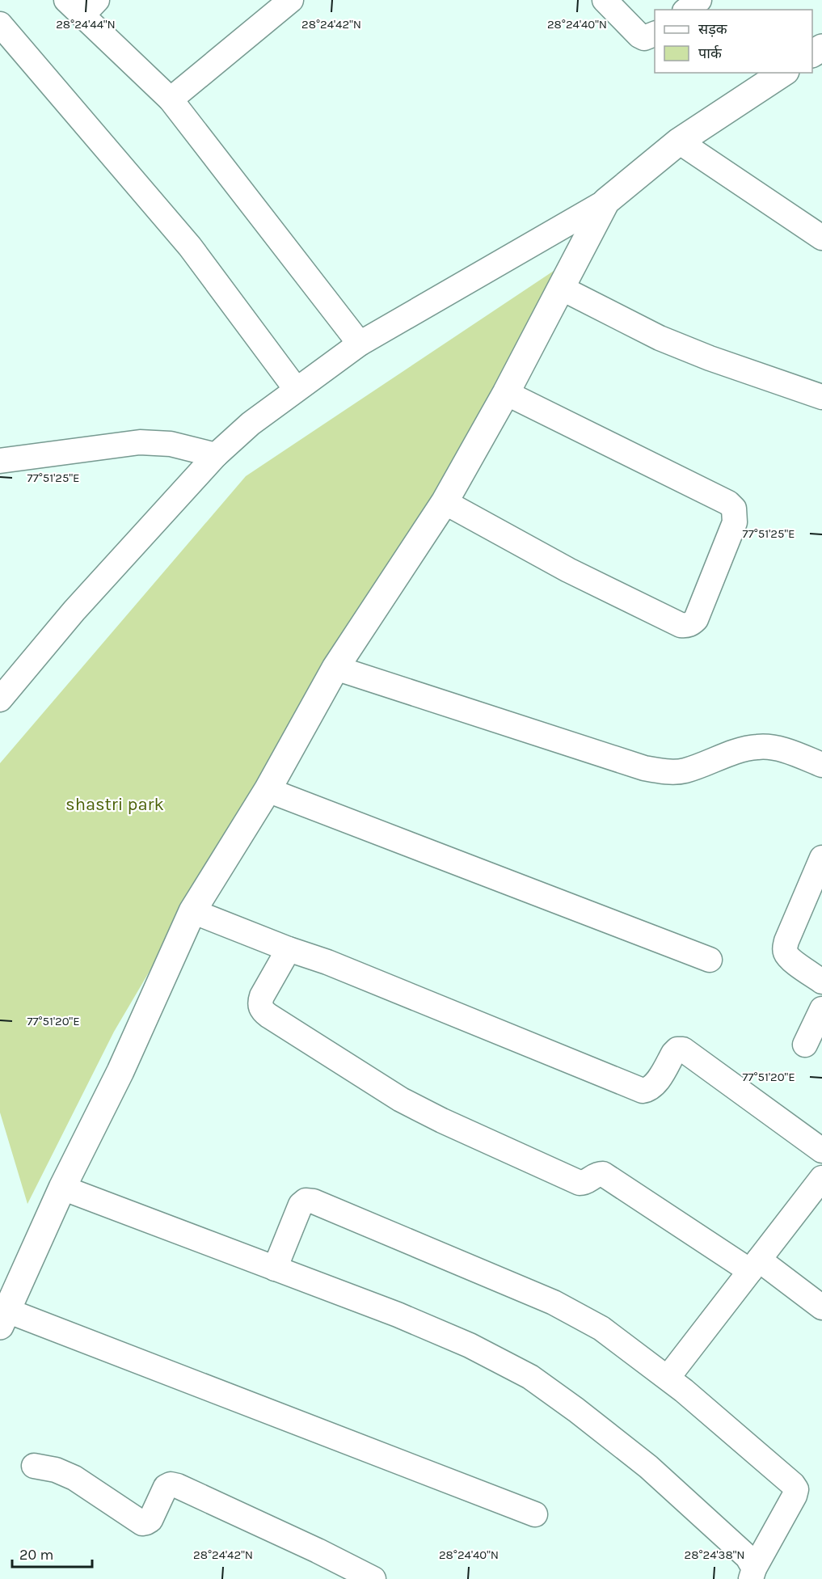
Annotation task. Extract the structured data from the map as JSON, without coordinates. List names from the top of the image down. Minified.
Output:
{"parks":["shastri park"],"legend":["सड़क","पार्क"],"scale_bar":"20 m","coordinates":["28°24'44\"N","28°24'42\"N","28°24'40\"N","77°51'25\"E","77°51'20\"E","28°24'38\"N"]}
